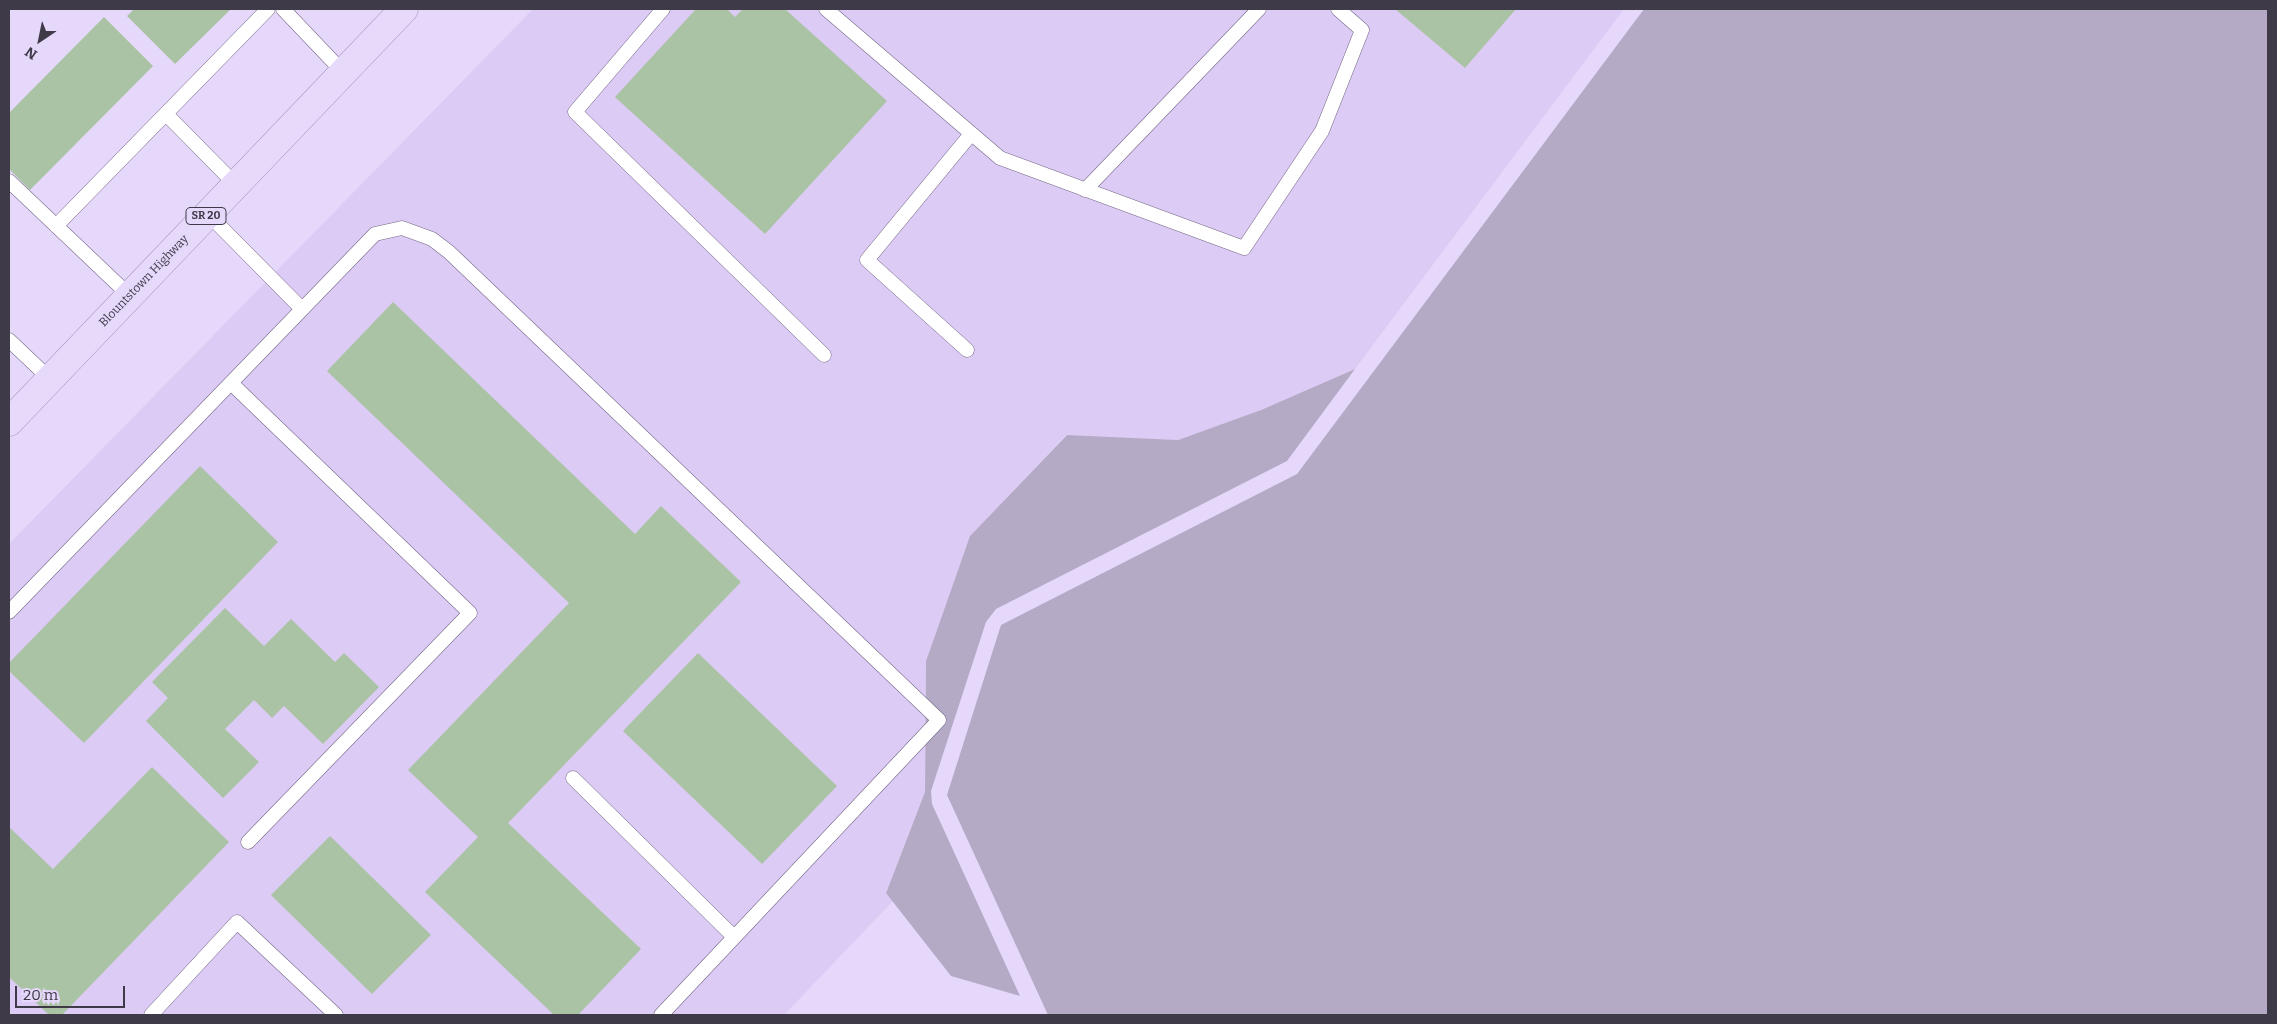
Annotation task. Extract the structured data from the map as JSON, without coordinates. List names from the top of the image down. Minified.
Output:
{"streets":{"main road":["SR 20","Blountstown Highway"]},"scale_bar":"20 m","north":"bottom left"}
